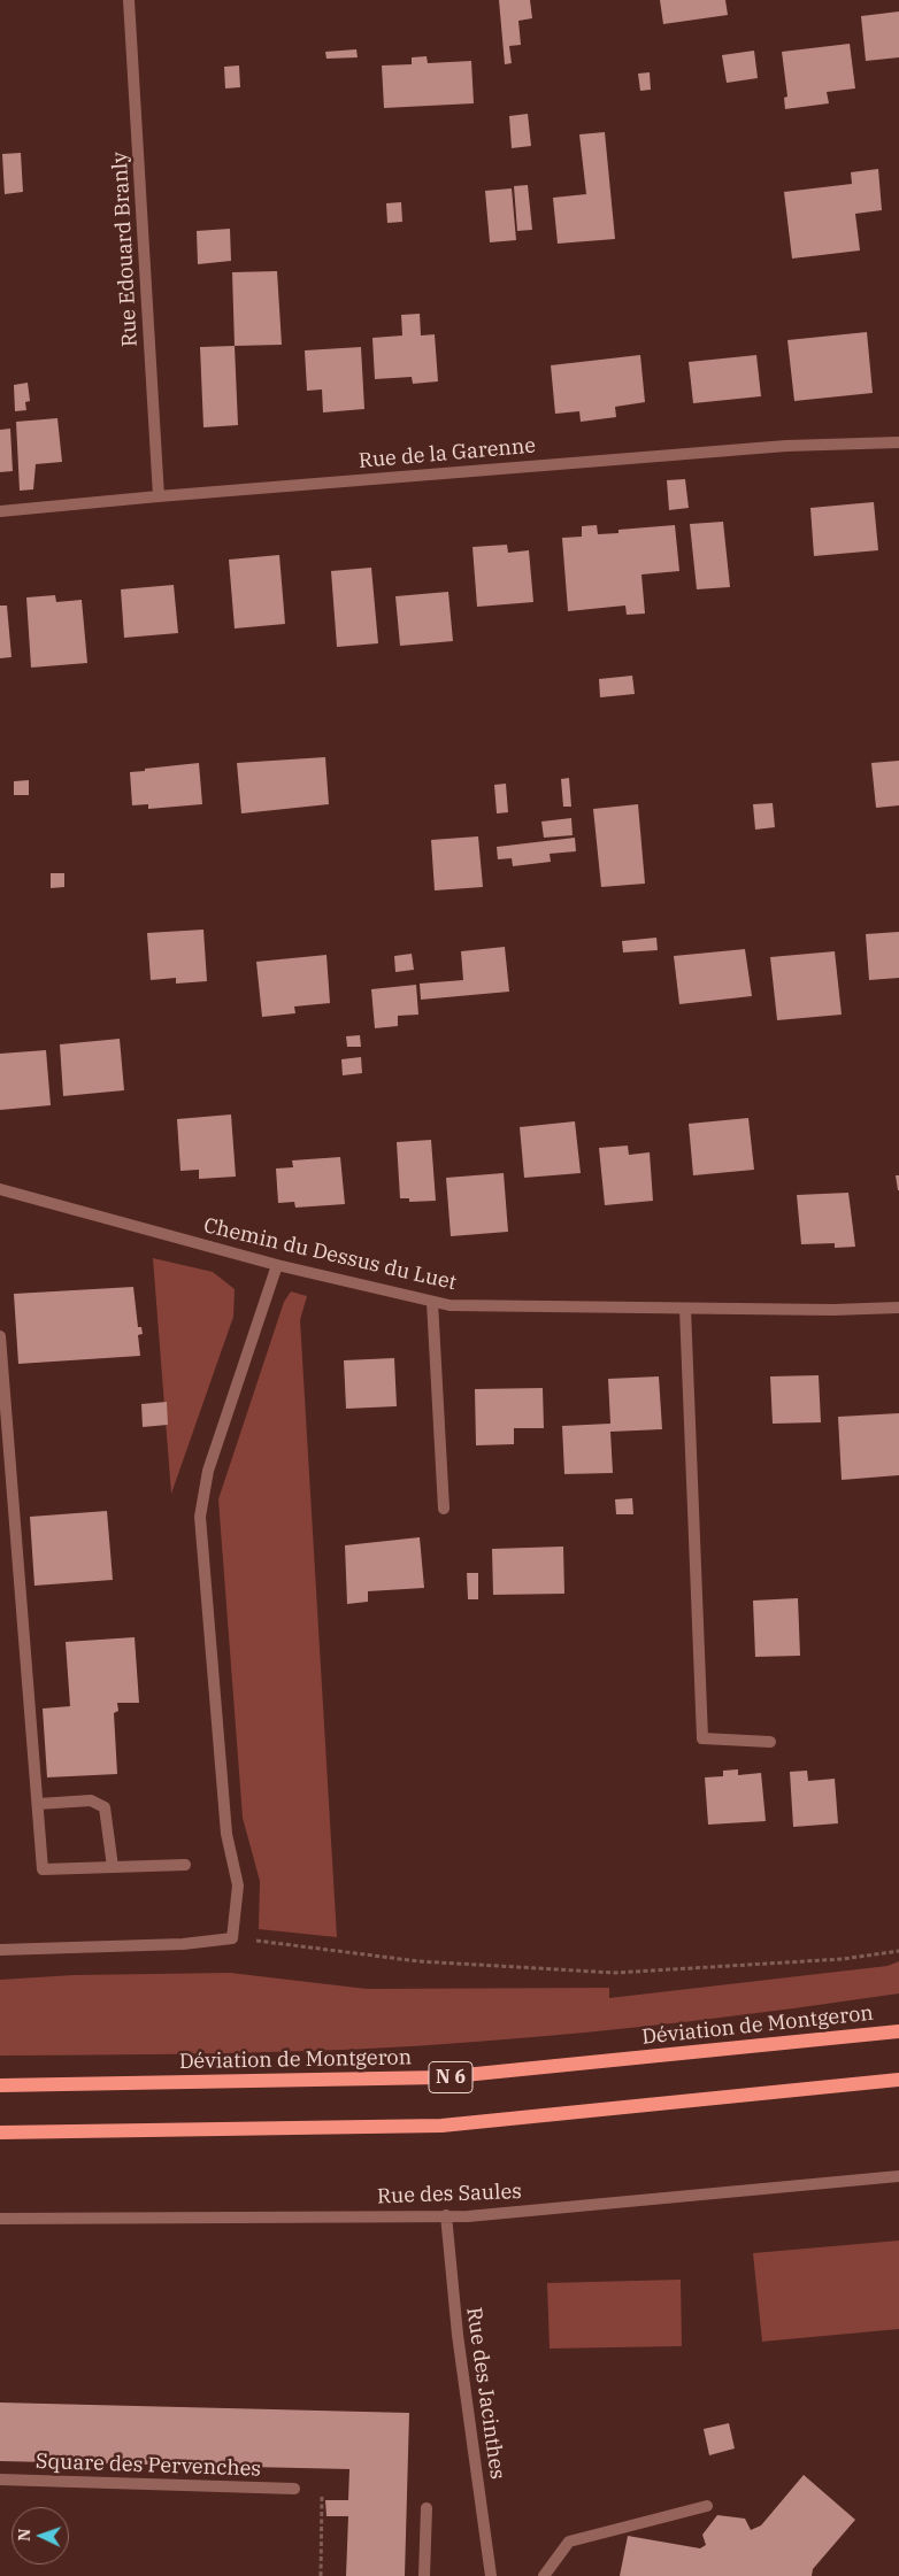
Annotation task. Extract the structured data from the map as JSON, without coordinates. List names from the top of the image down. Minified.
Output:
{"streets":{"main road":["Déviation de Montgeron","N 6"],"street":["Rue Edouard Branly","Rue de la Garenne","Chemin du Dessus du Luet","Rue des Saules","Rue des Jacinthes","Square des Pervenches"]},"crossings":[["Rue Edouard Branly","Rue de la Garenne"],["Rue des Saules","Rue des Jacinthes"]],"north":"left"}
